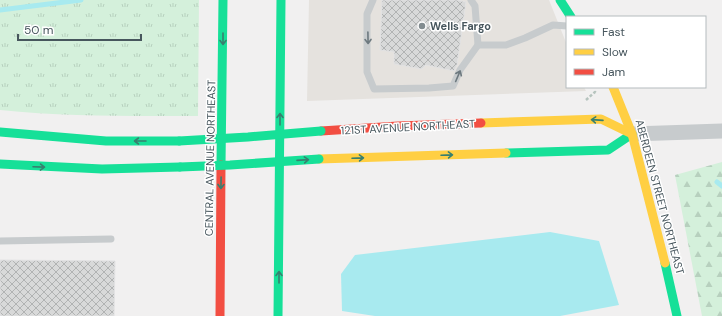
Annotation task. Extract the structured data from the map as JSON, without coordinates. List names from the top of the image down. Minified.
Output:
{"streets":{"main road":["121ST AVENUE NORTHEAST","CENTRAL AVENUE NORTHEAST","ABERDEEN STREET NORTHEAST"]},"crossings":[["121ST AVENUE NORTHEAST","ABERDEEN STREET NORTHEAST"]],"one_way":["121ST AVENUE NORTHEAST"],"places":["Wells Fargo"],"legend":["Fast","Slow","Jam"],"scale_bar":"50 m"}
